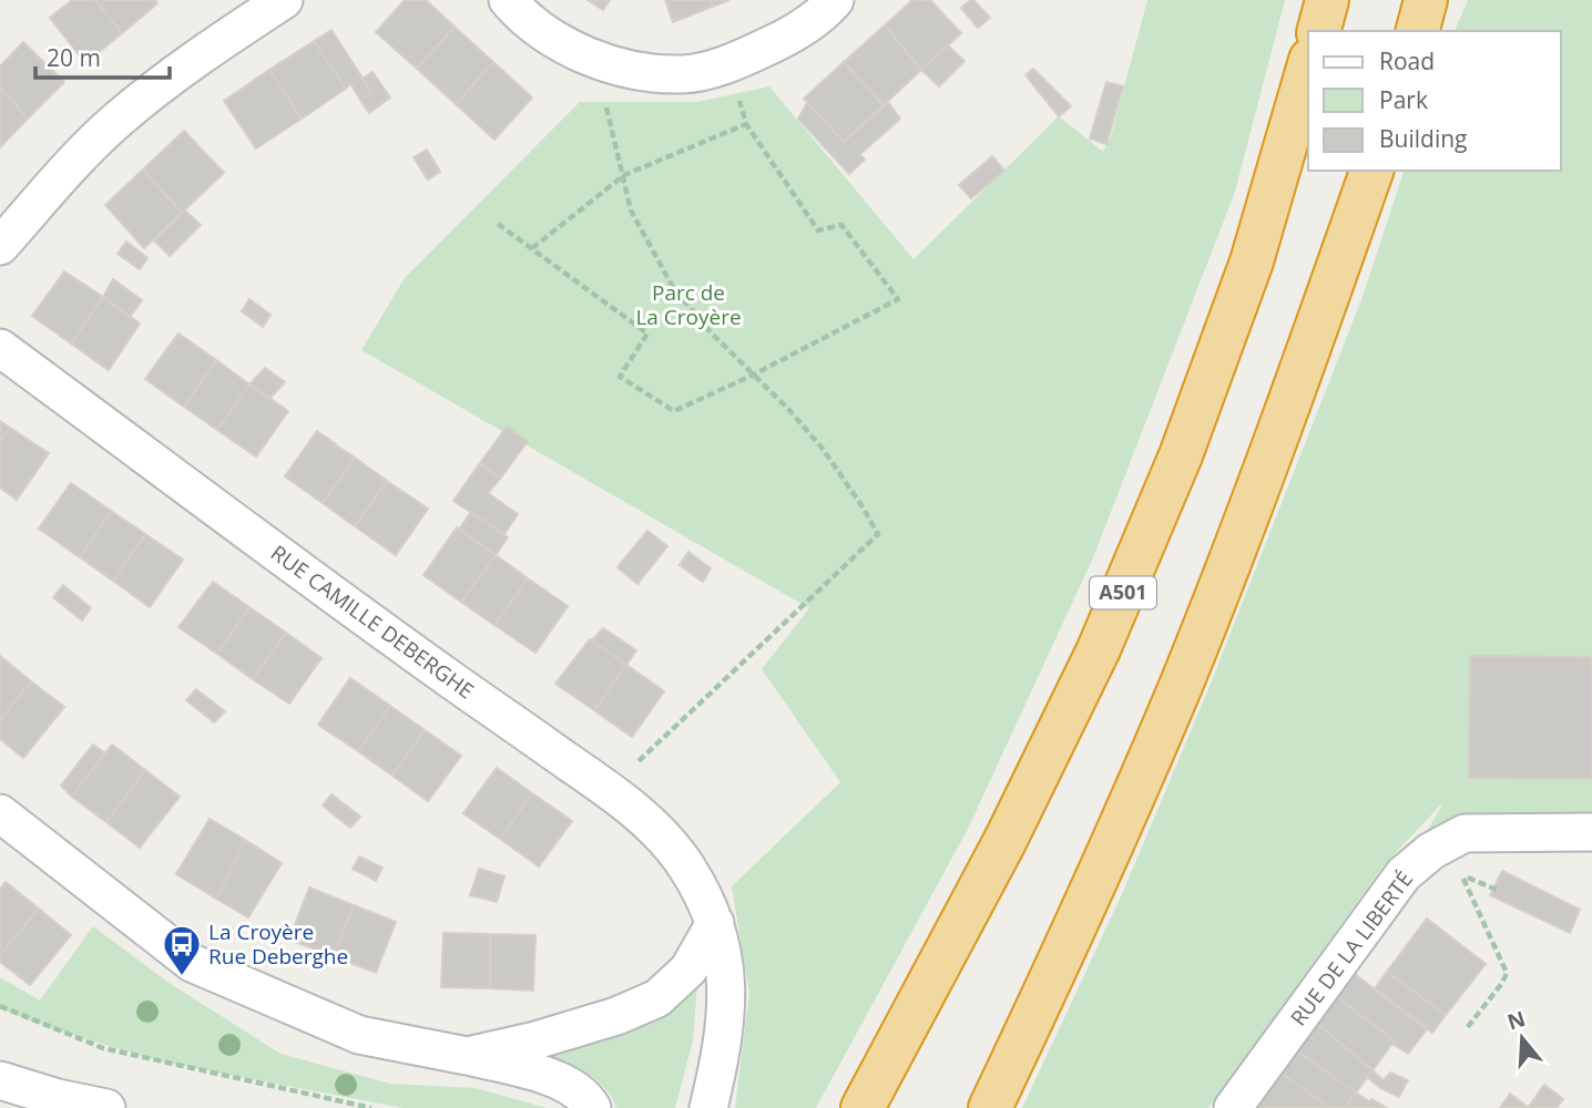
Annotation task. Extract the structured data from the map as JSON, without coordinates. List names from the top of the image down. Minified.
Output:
{"streets":{"highway":["A501"],"street":["RUE CAMILLE DEBERGHE","RUE DE LA LIBERTÉ"]},"parks":["Parc de La Croyère"],"places":{"bus stop":["La Croyère Rue Deberghe"]},"legend":["Road","Park","Building"],"scale_bar":"20 m","north":"top"}
